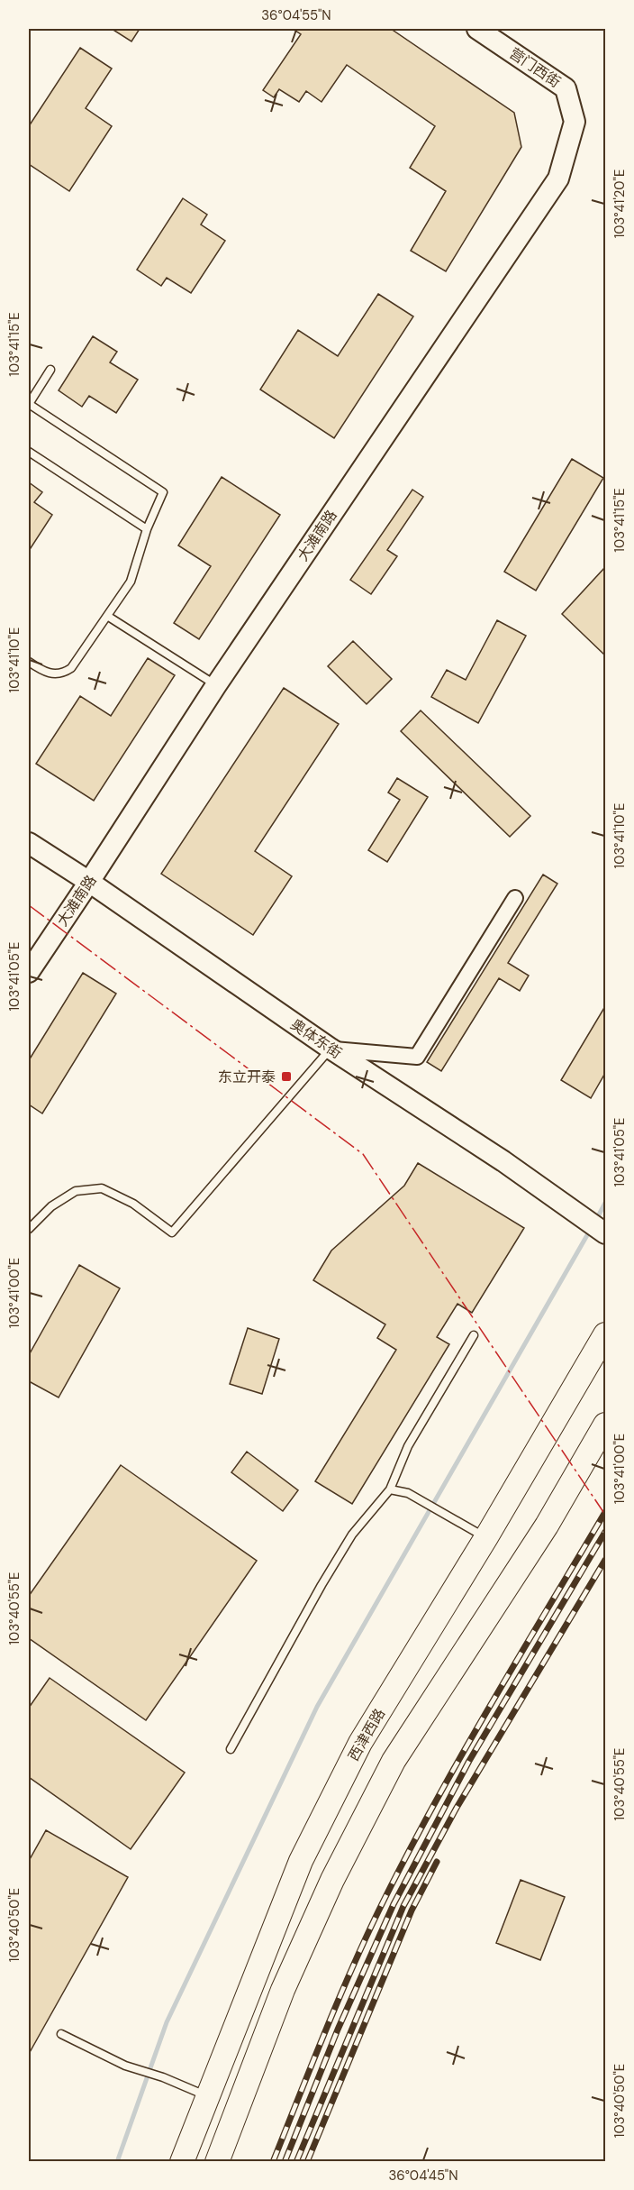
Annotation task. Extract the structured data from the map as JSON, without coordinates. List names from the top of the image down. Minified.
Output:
{"streets":{"main road":["西津西路"],"street":["营门西街","大滩南路","奥体东街"]},"crossings":[["营门西街","大滩南路"],["大滩南路","奥体东街"]],"places":{"transit":["东立开泰"]},"coordinates":["36°04'55\"N","103°41'20\"E","103°41'15\"E","103°41'10\"E","103°41'05\"E","103°41'00\"E","103°40'55\"E","103°40'50\"E","36°04'45\"N"]}
